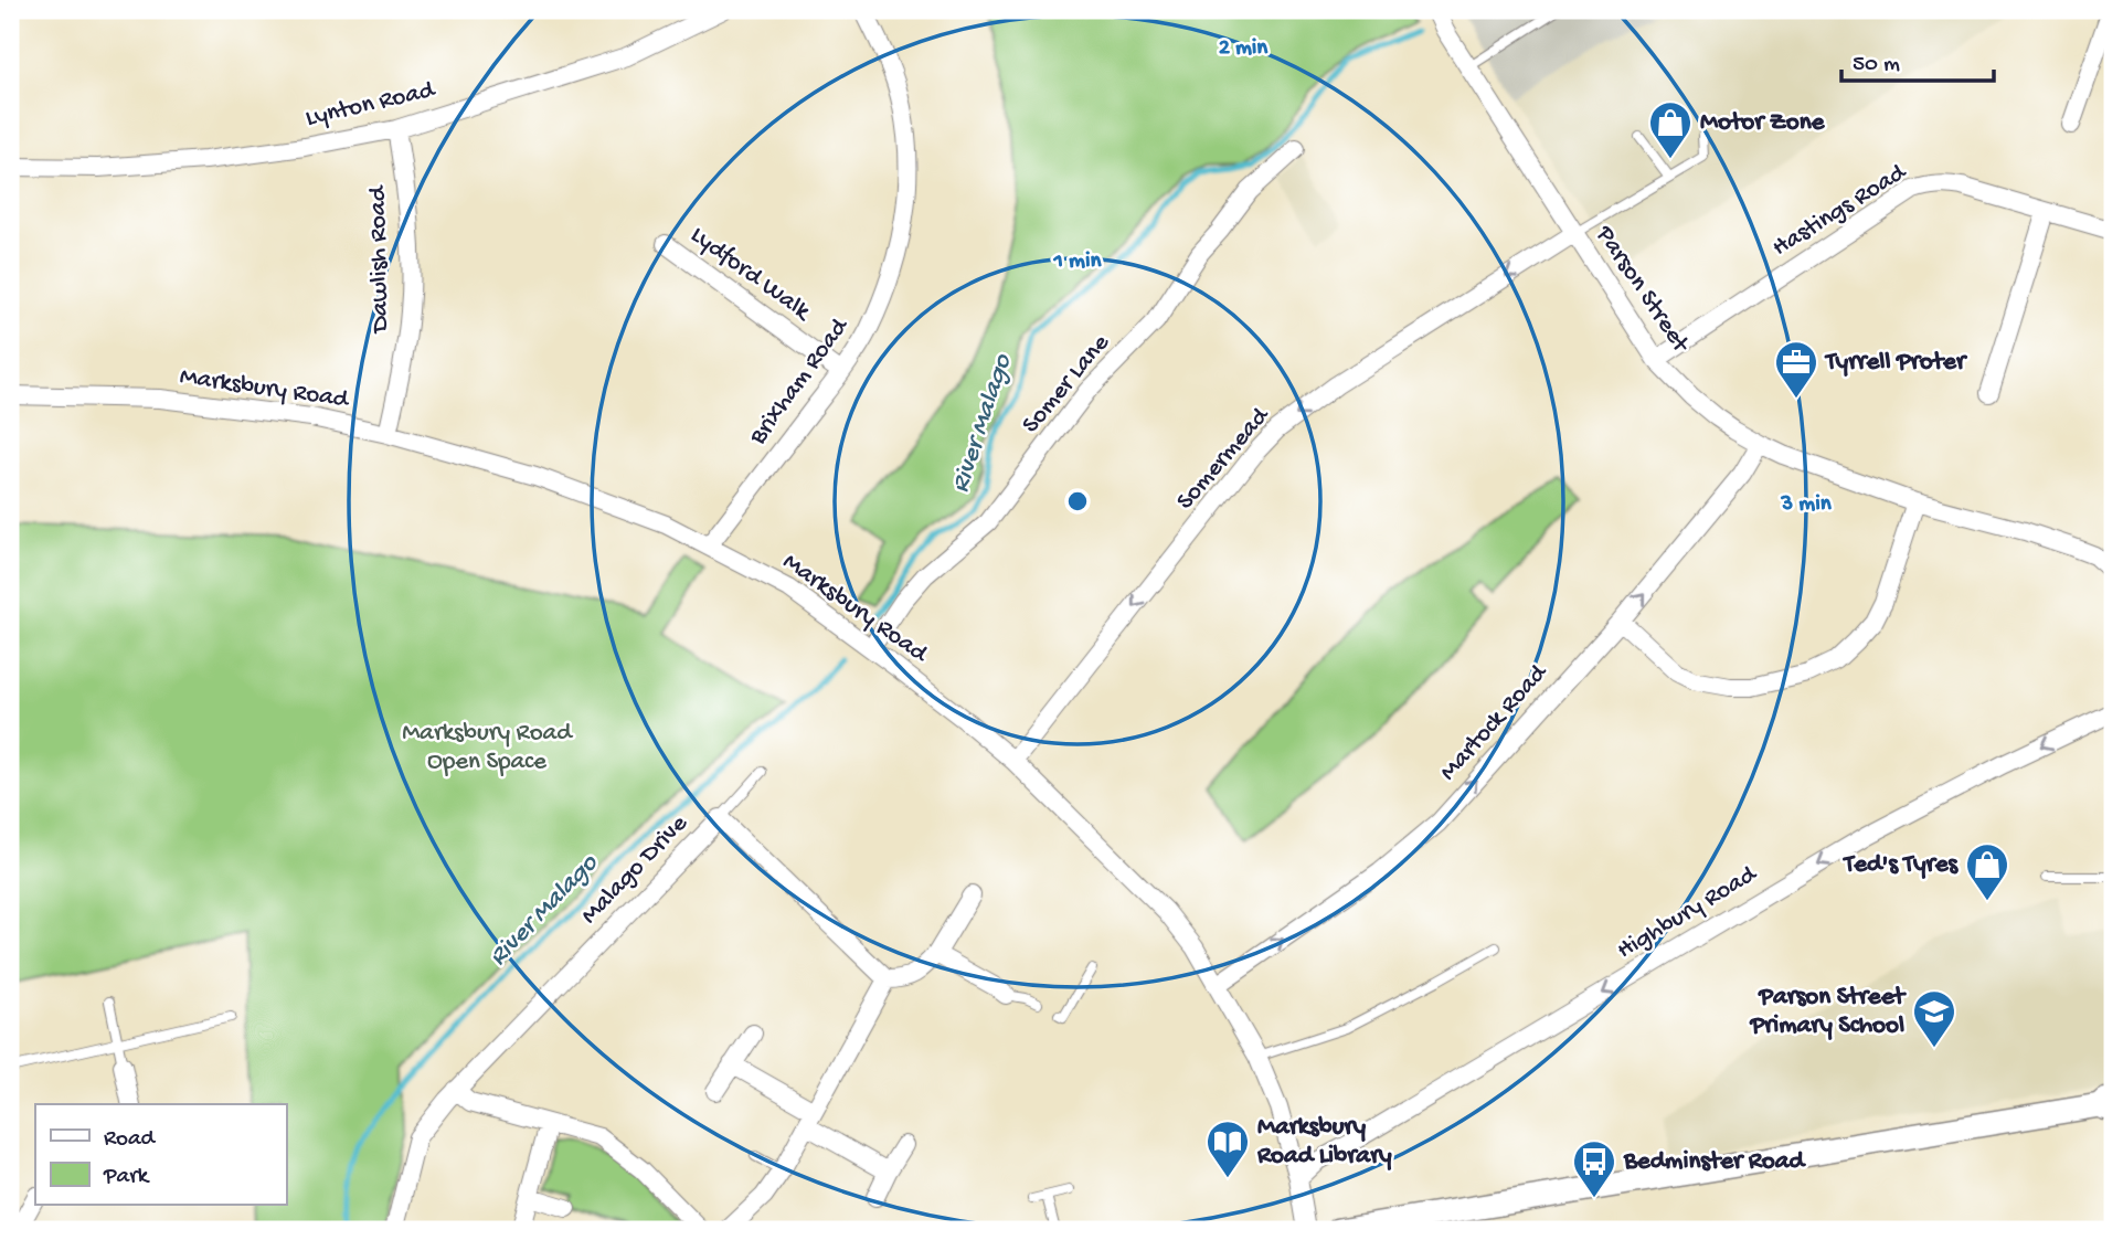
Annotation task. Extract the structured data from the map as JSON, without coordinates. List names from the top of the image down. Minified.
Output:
{"streets":{"street":["Lynton Road","Hastings Road","Dawlish Road","Lydford Walk","Parson Street","Brixham Road","Somer Lane","Marksbury Road","Somermead","Martock Road","Malago Drive","Highbury Road"]},"crossings":[["Lynton Road","Dawlish Road"],["Hastings Road","Parson Street"],["Dawlish Road","Marksbury Road"],["Lydford Walk","Brixham Road"],["Parson Street","Somermead"],["Parson Street","Martock Road"],["Brixham Road","Marksbury Road"],["Somer Lane","Marksbury Road"],["Marksbury Road","Somermead"],["Marksbury Road","Martock Road"],["Marksbury Road","Highbury Road"]],"one_way":["Somermead","Martock Road","Highbury Road"],"water":["River Malago"],"parks":["Marksbury Road Open Space"],"places":{"shop":["Motor Zone","Ted's Tyres"],"office":["Tyrrell Proter"],"school or university":["Parson Street Primary School"],"library":["Marksbury Road Library"],"bus stop":["Bedminster Road"]},"legend":["Road","Park"],"scale_bar":"50 m","rings":["2 min","1 min","3 min"]}
